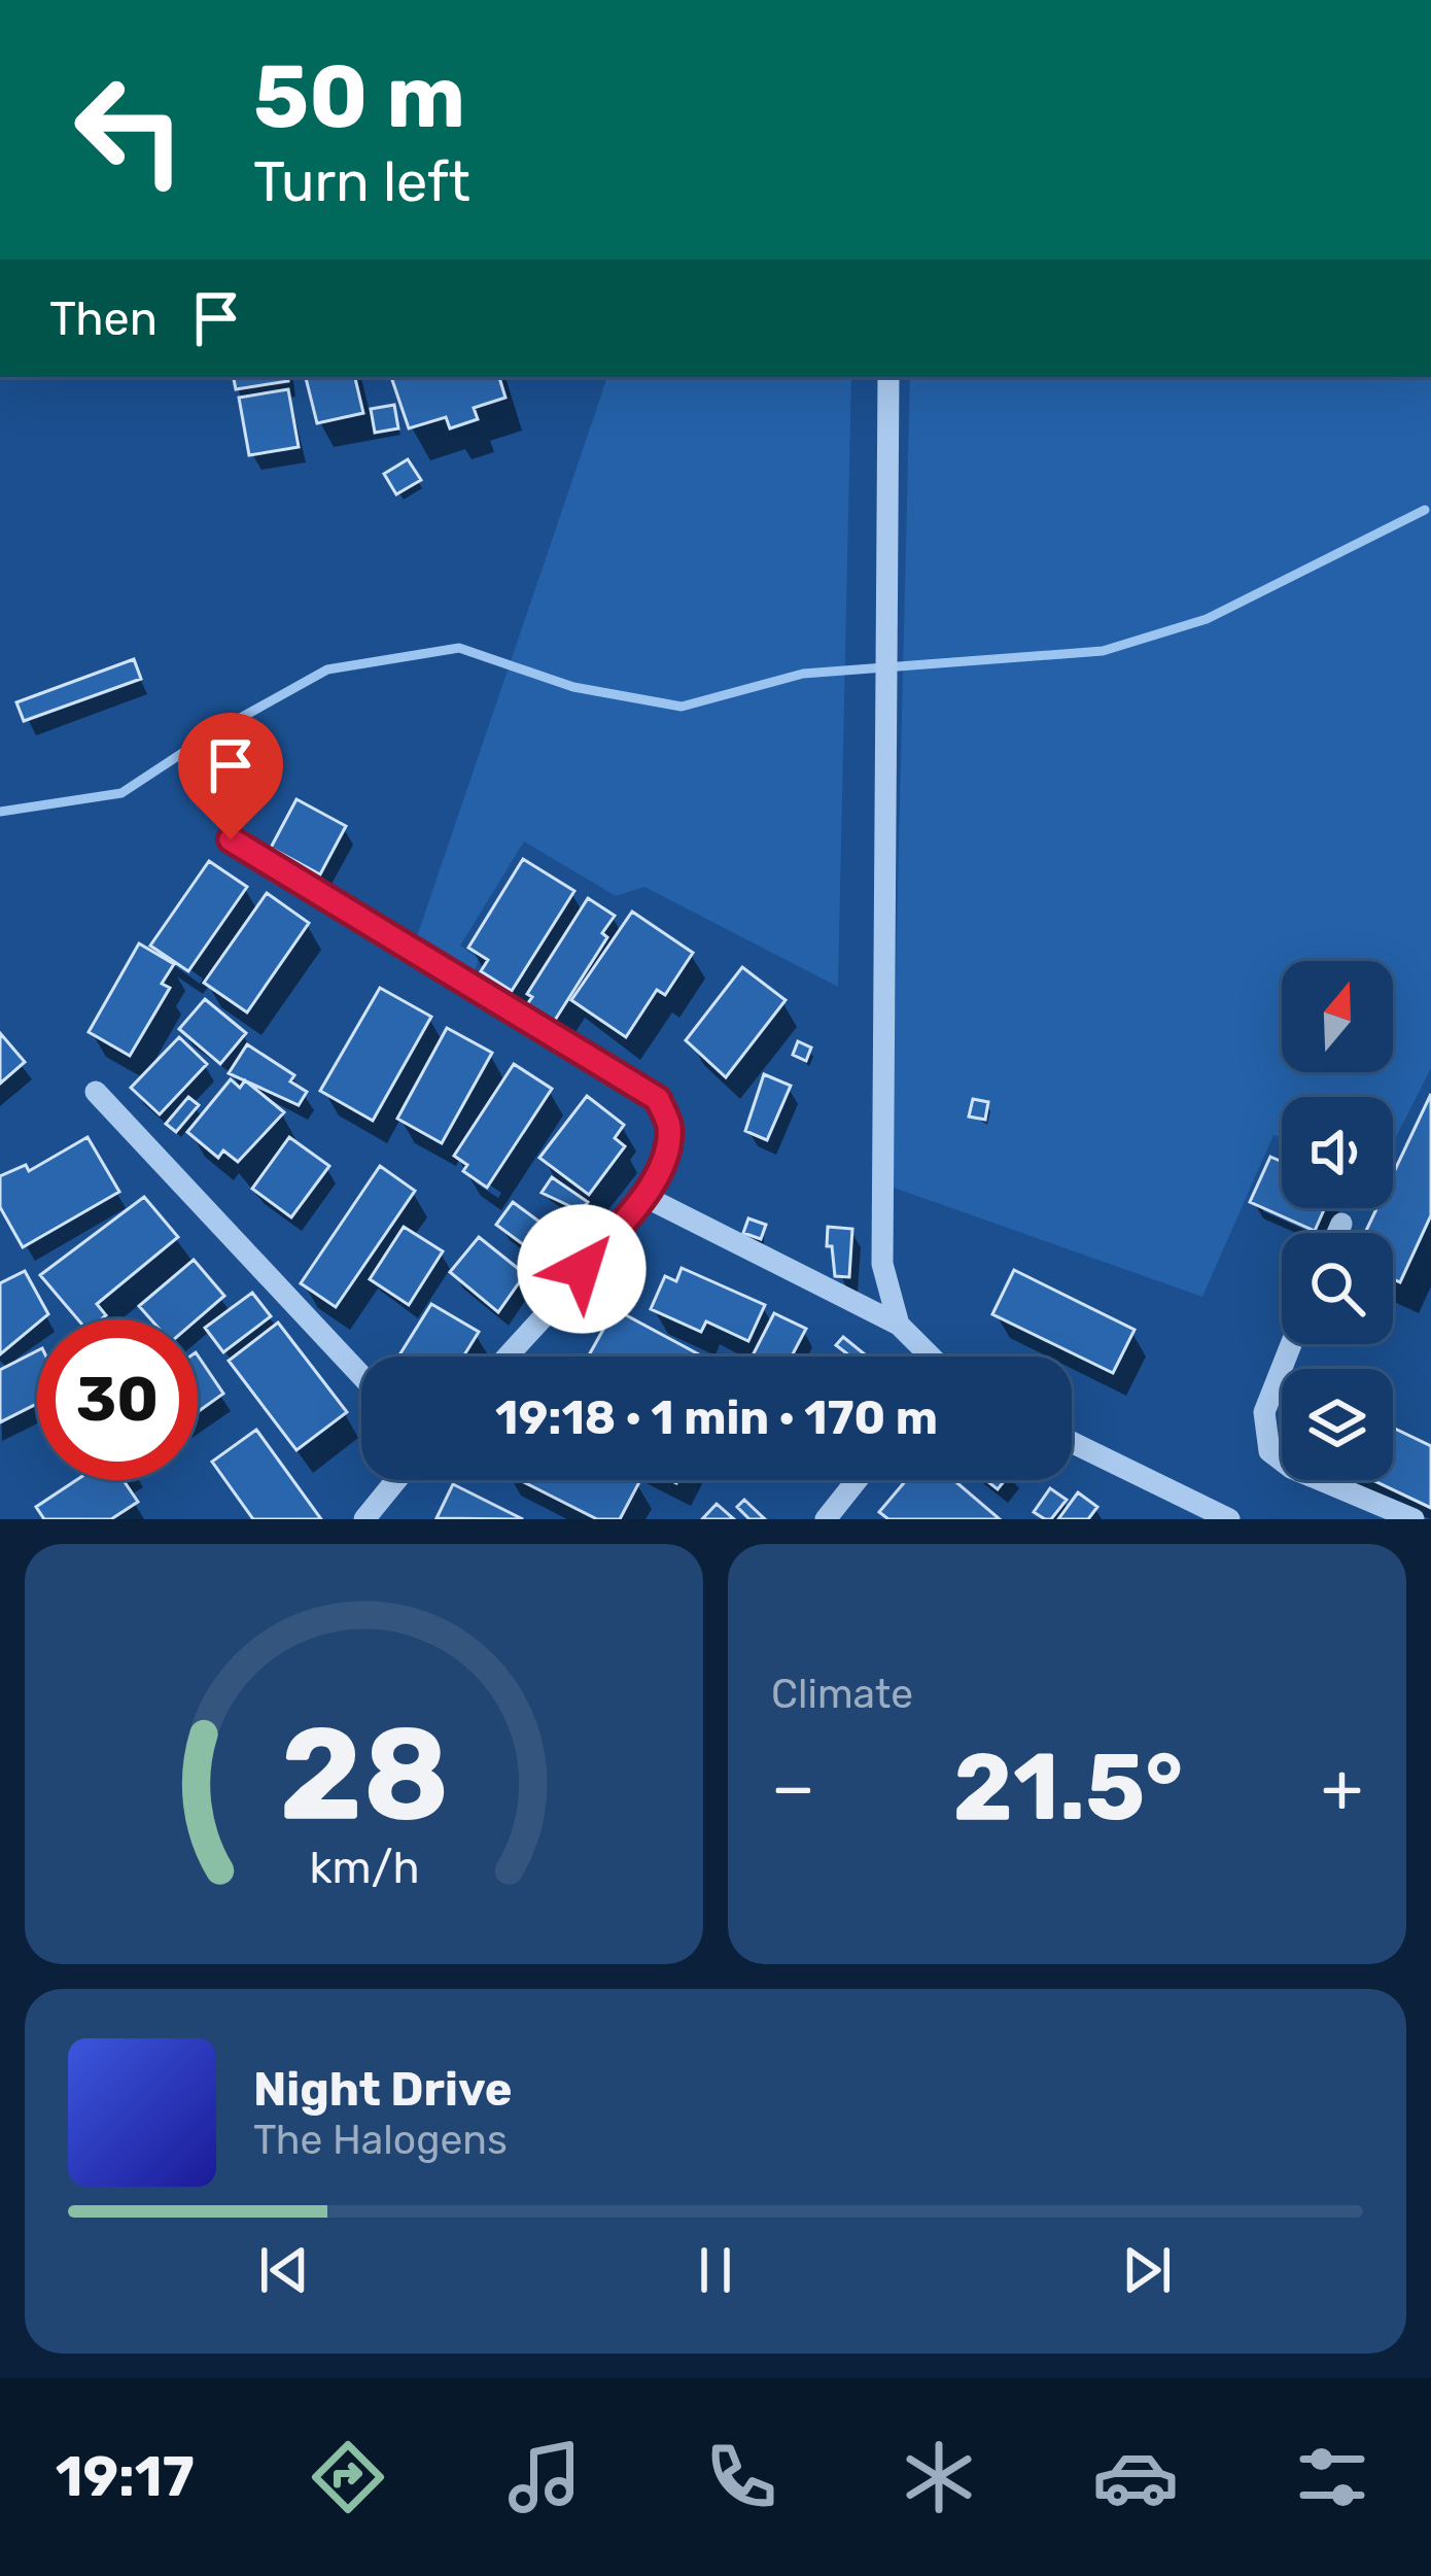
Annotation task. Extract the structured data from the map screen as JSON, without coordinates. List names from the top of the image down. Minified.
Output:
{"north":"top","page":{"turn":["50 m","Turn left"],"then":"Then","limit":"30","trip":"19:18 · 1 min · 170 m","tile":"Climate","heat":["−","21.5°","+"],"song":["Night Drive","The Halogens"],"tabs":"19:17","gauge":["28","km/h"]}}
